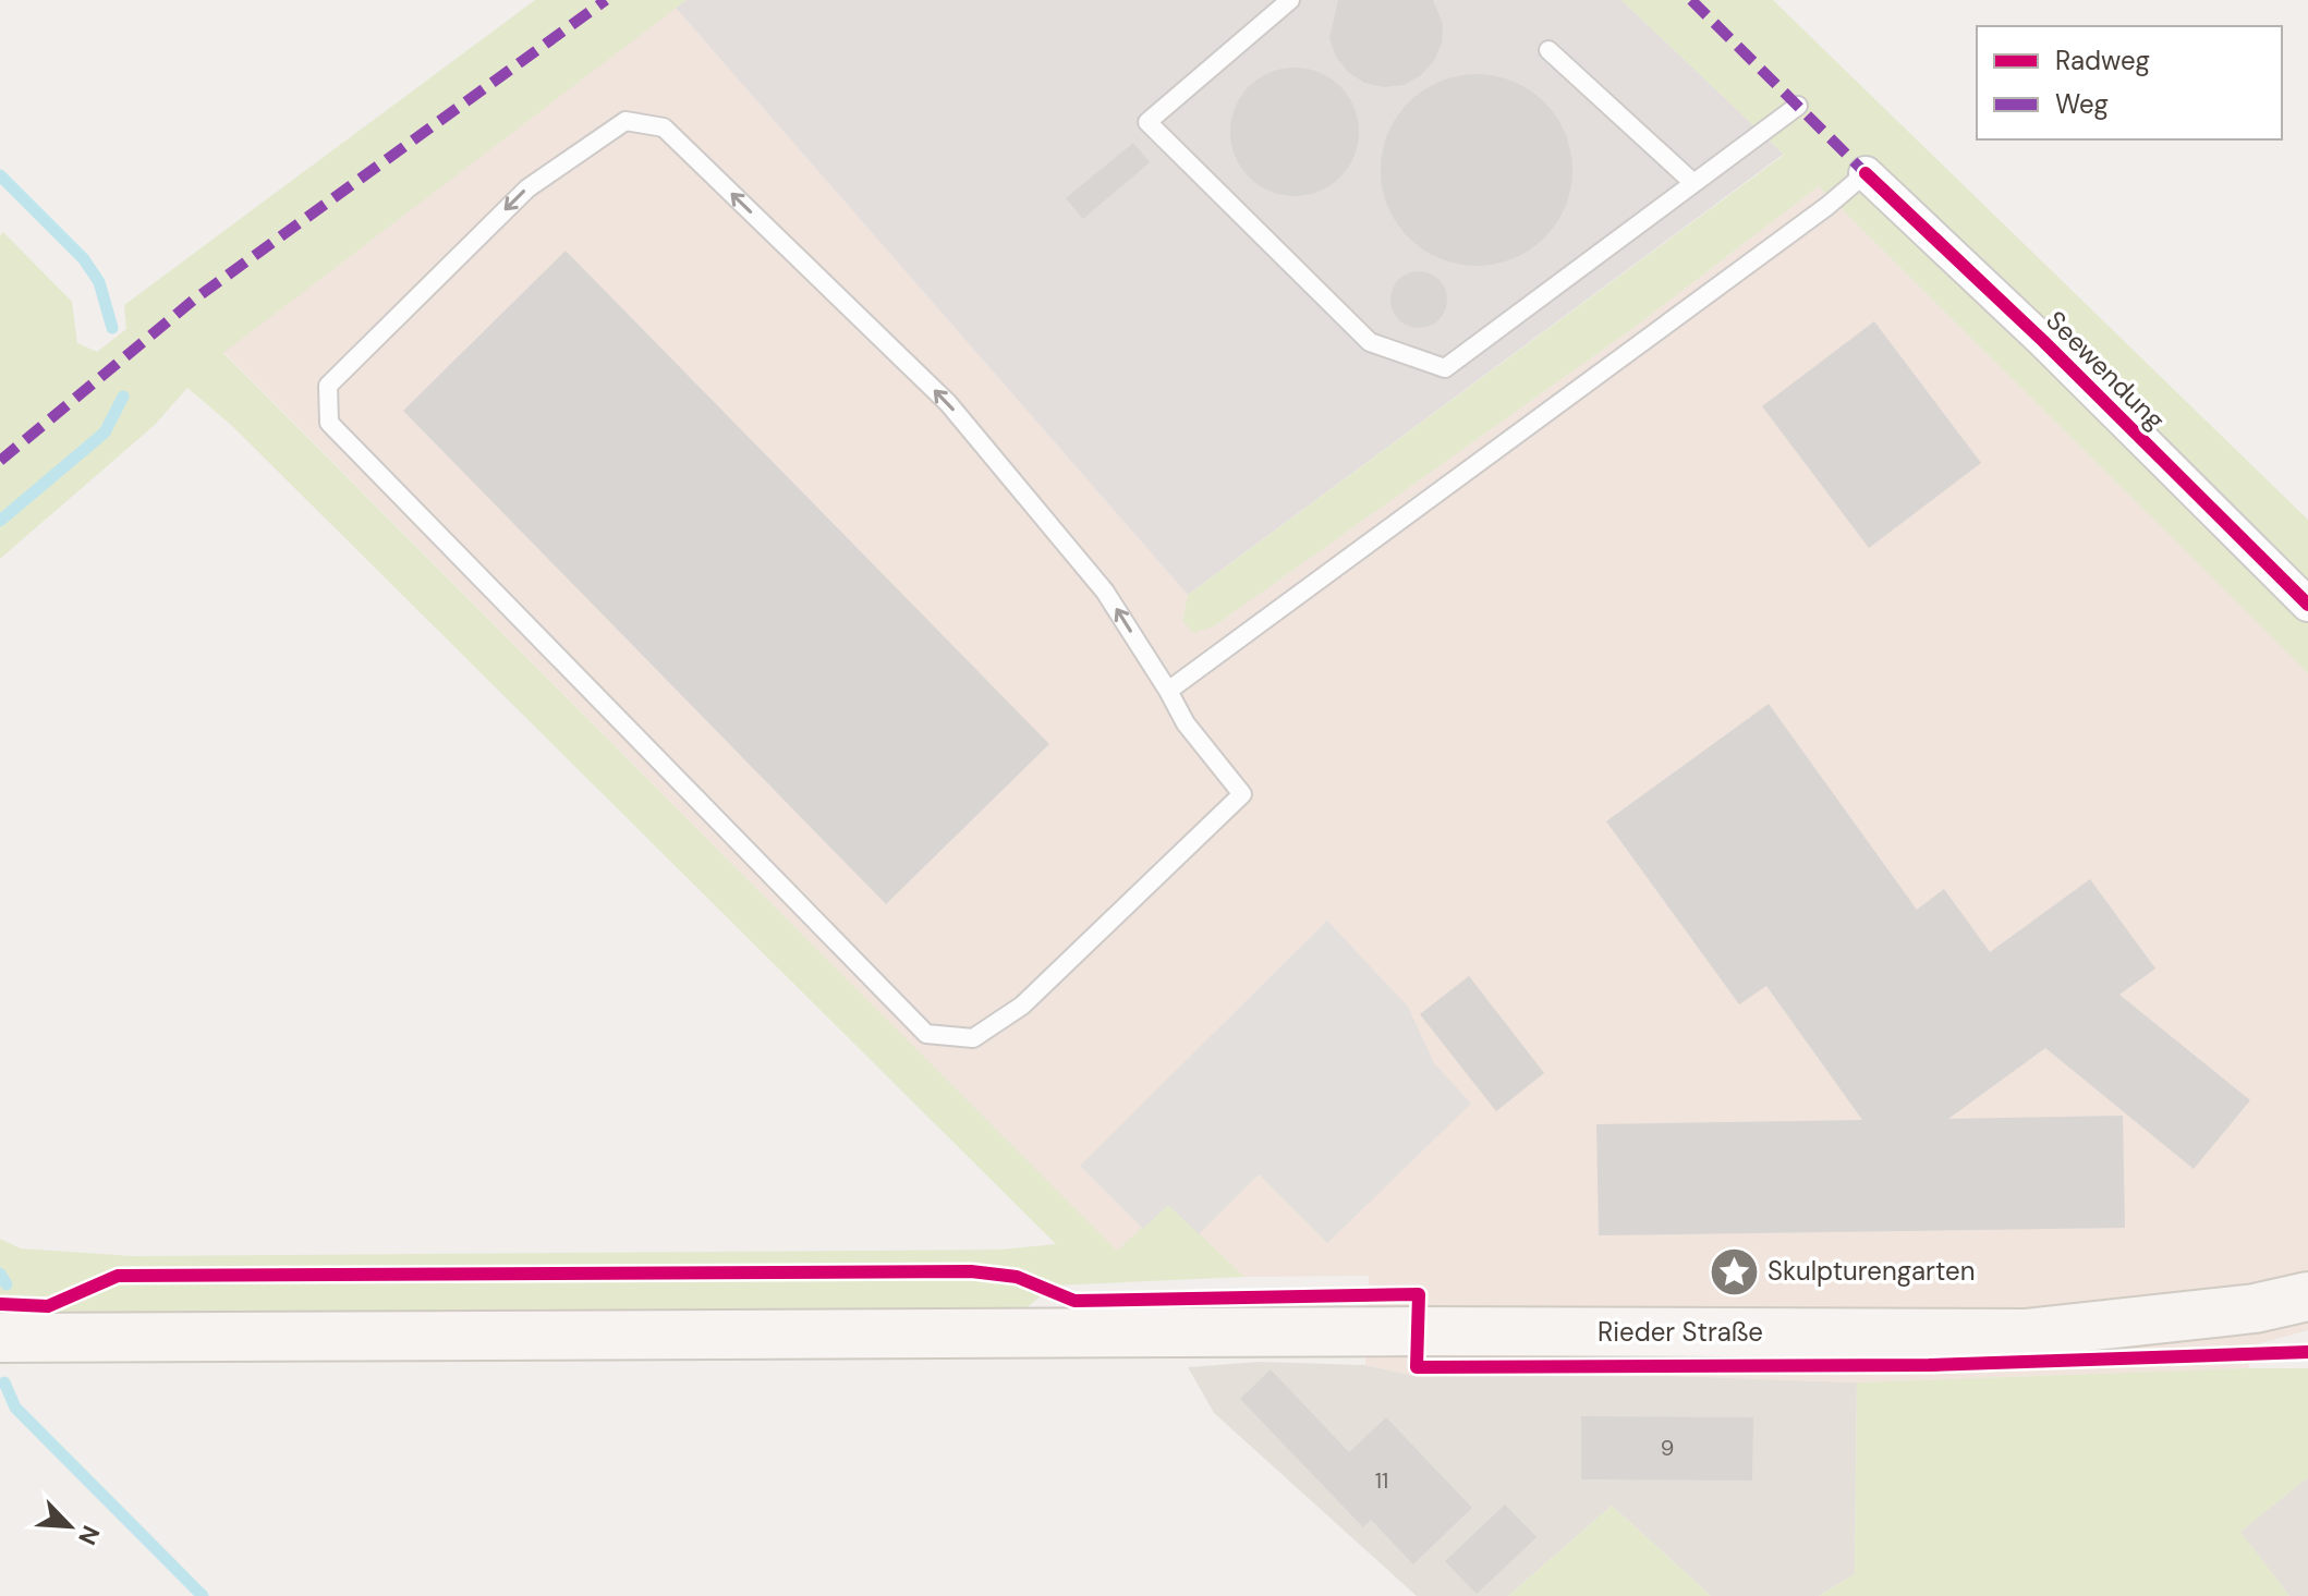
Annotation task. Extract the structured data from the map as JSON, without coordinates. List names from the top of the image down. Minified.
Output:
{"streets":{"main road":["Rieder Straße"],"street":["Seewendung"]},"places":{"place":["Skulpturengarten"]},"house_numbers":["9","11"],"legend":["Radweg","Weg"],"north":"bottom right"}
